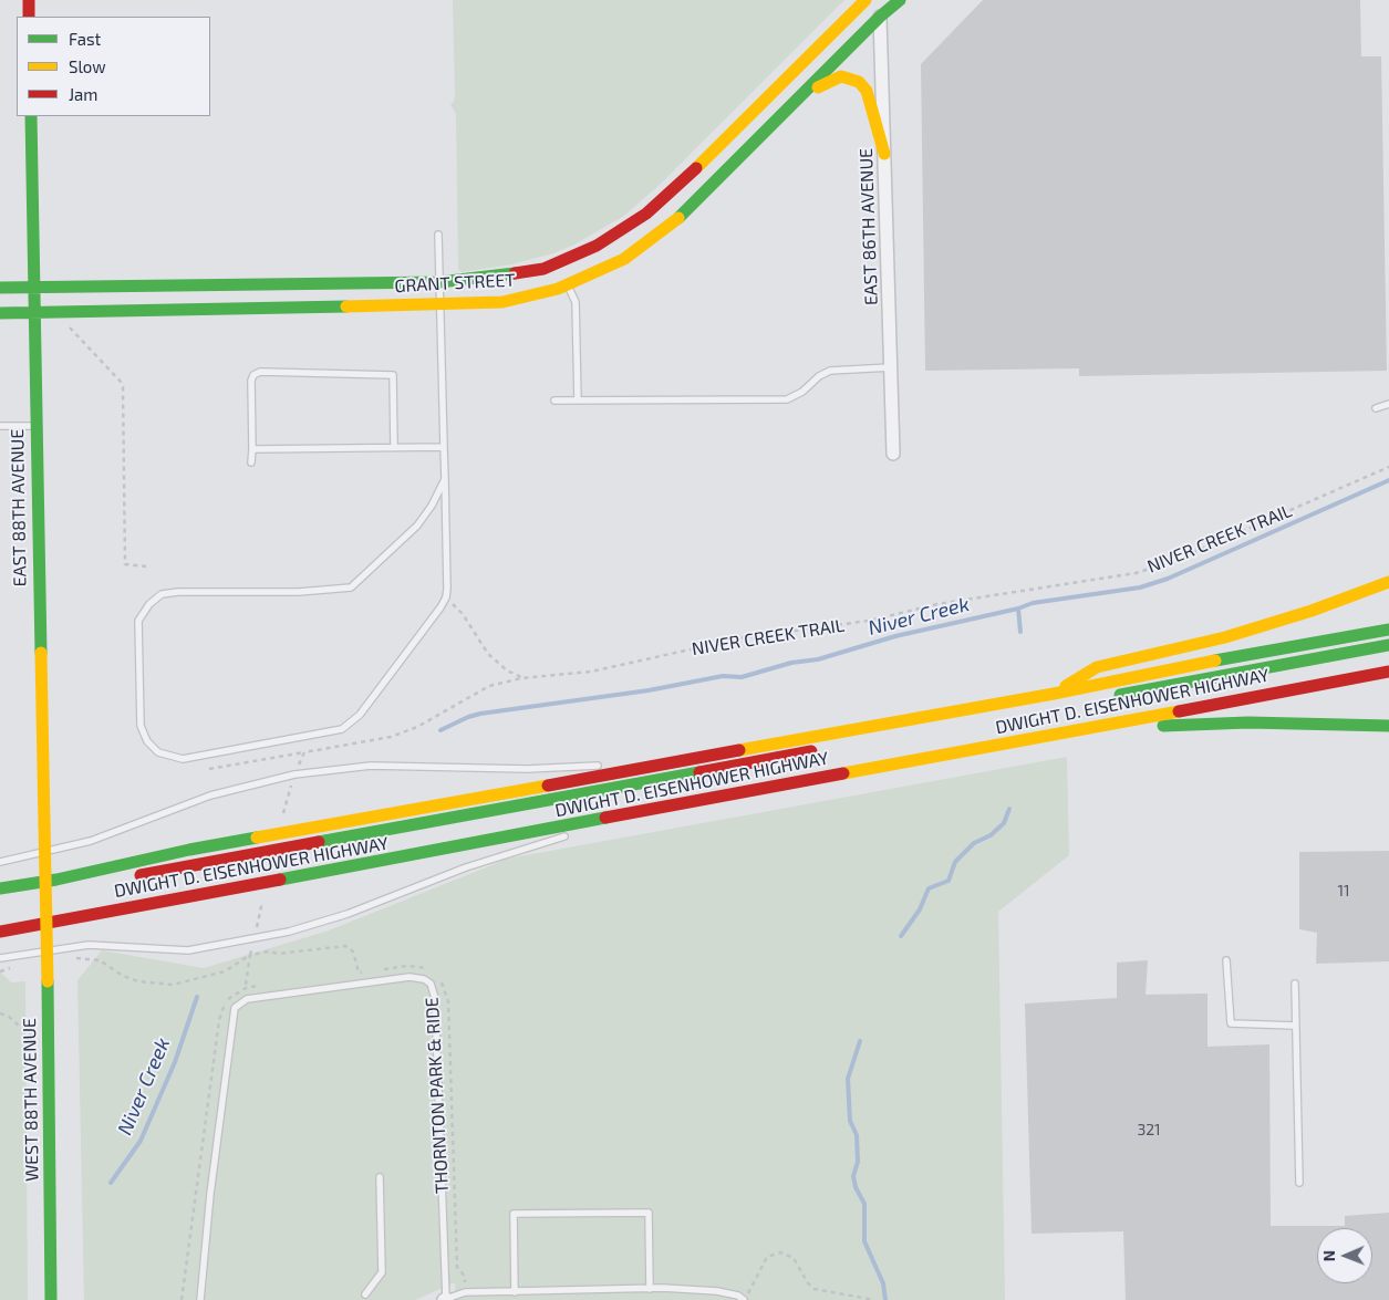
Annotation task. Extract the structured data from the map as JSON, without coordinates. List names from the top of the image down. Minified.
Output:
{"streets":{"main road":["EAST 86TH AVENUE","GRANT STREET","EAST 88TH AVENUE","DWIGHT D. EISENHOWER HIGHWAY","WEST 88TH AVENUE"],"lane":["THORNTON PARK & RIDE"],"path":["NIVER CREEK TRAIL"]},"crossings":[["EAST 86TH AVENUE","GRANT STREET"],["GRANT STREET","EAST 88TH AVENUE"],["EAST 88TH AVENUE","WEST 88TH AVENUE"]],"water":["Niver Creek"],"house_numbers":["11","321"],"legend":["Fast","Slow","Jam"],"north":"left"}
